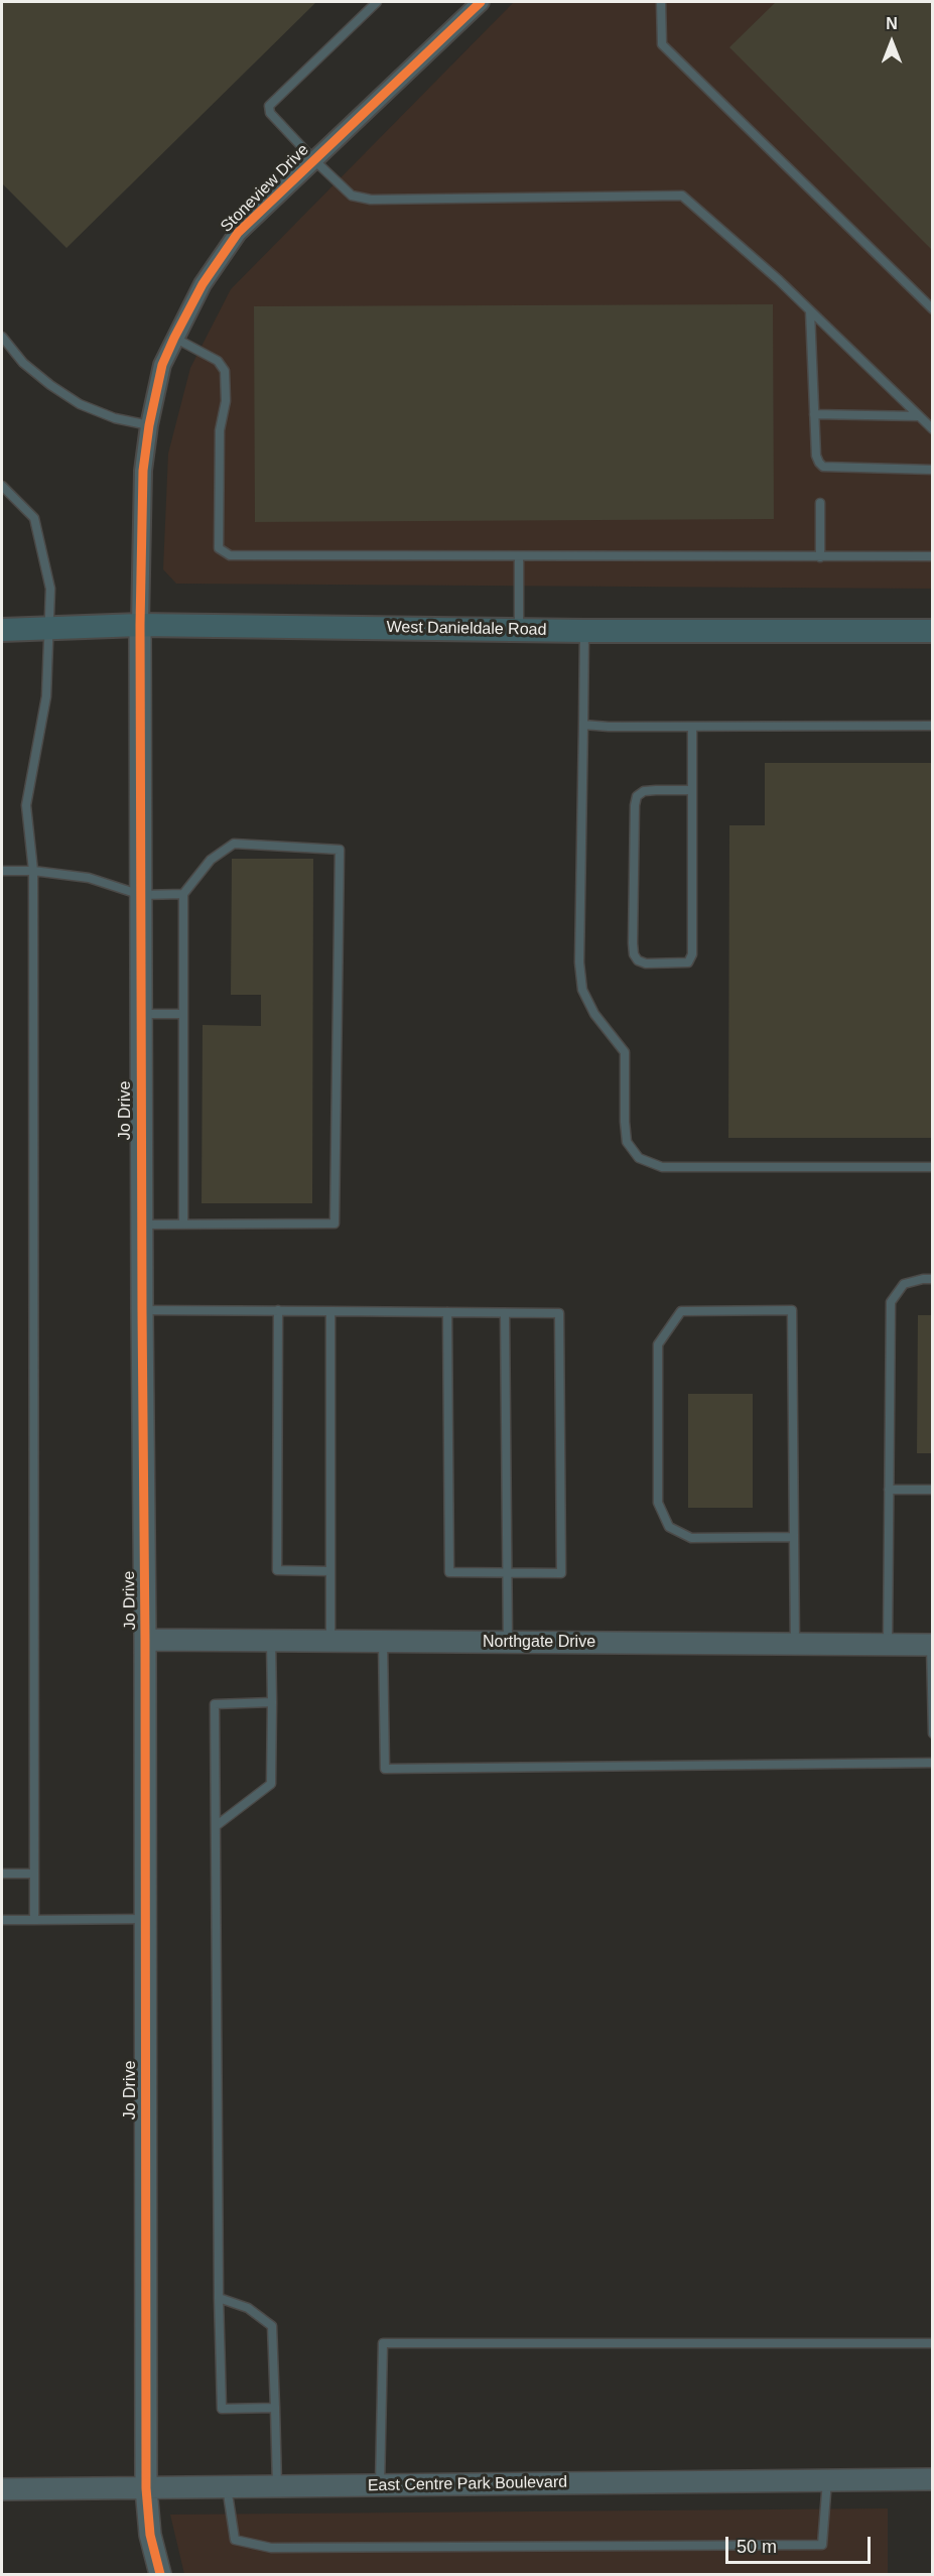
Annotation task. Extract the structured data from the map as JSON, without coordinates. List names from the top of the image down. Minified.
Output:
{"streets":{"main road":["West Danieldale Road"],"street":["Stoneview Drive","Jo Drive","Northgate Drive","East Centre Park Boulevard"]},"crossings":[["Stoneview Drive","West Danieldale Road"],["Stoneview Drive","Jo Drive"],["West Danieldale Road","Jo Drive"],["Jo Drive","Northgate Drive"],["Jo Drive","East Centre Park Boulevard"]],"scale_bar":"50 m","north":"top"}
